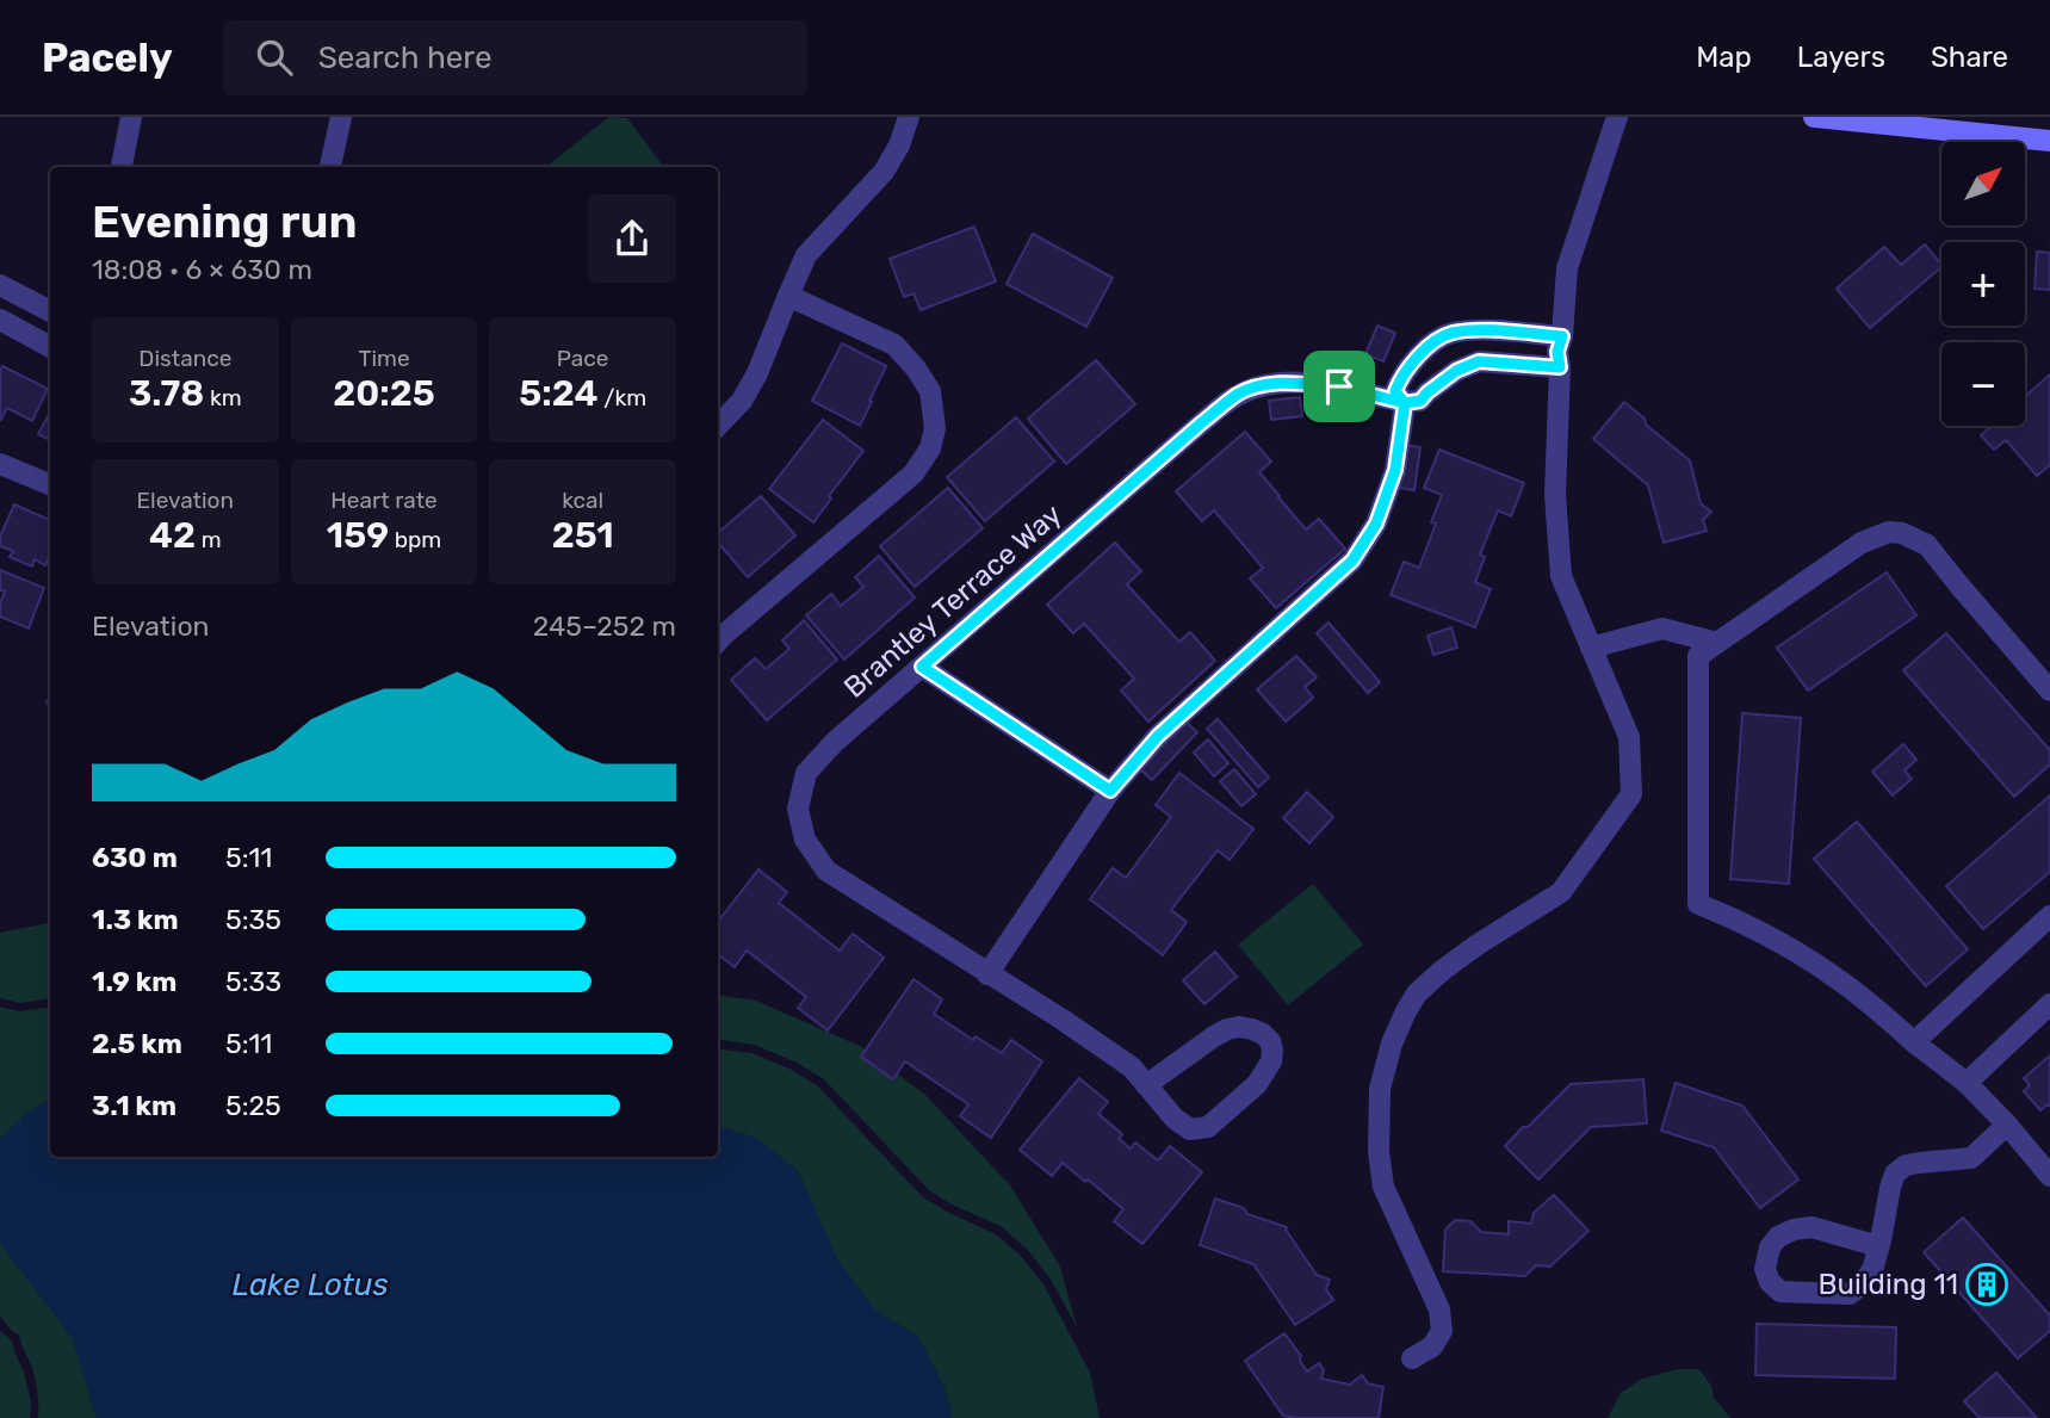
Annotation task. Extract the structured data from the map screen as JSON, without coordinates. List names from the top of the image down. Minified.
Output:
{"streets":{"street":["Brantley Terrace Way"]},"water":["Lake Lotus"],"places":{"building":["Building 11"]},"north":"top right","page":{"header":"Pacely","search":"Search here","nav":["Map","Layers","Share"],"map_buttons":["+","−"],"heading":["Evening run","18:08 · 6 × 630 m"],"stats":[["Distance","3.78 km"],["Time","20:25"],["Pace","5:24 /km"],["Elevation","42 m"],["Heart rate","159 bpm"],["kcal","251"]],"chart":["Elevation","245–252 m"],"list":[{"name":"630 m","note":"5:11"},{"name":"1.3 km","note":"5:35"},{"name":"1.9 km","note":"5:33"},{"name":"2.5 km","note":"5:11"},{"name":"3.1 km","note":"5:25"}]}}
